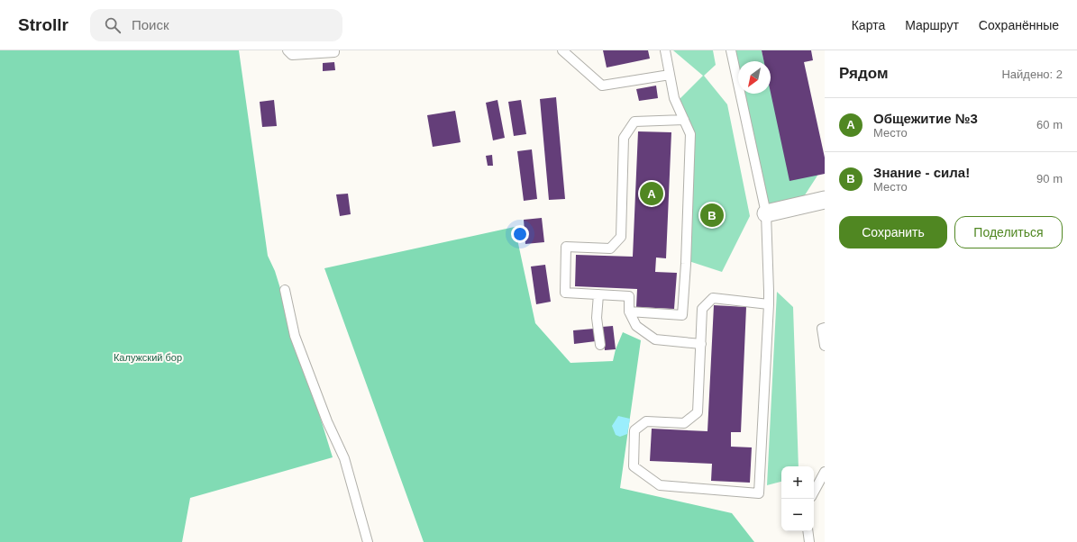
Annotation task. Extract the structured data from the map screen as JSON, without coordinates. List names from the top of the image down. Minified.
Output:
{"parks":["Калужский бор"],"north":"bottom left","page":{"header":"Strollr","search":"Поиск","nav":["Карта","Маршрут","Сохранённые"],"heading":["Рядом","Найдено: 2"],"list":[{"mark":"A","name":"Общежитие №3","note":"Место","value":"60 m"},{"mark":"B","name":"Знание - сила!","note":"Место","value":"90 m"}],"pins":["A","B"],"buttons":["Сохранить","Поделиться"],"map_buttons":["+","−"]}}
